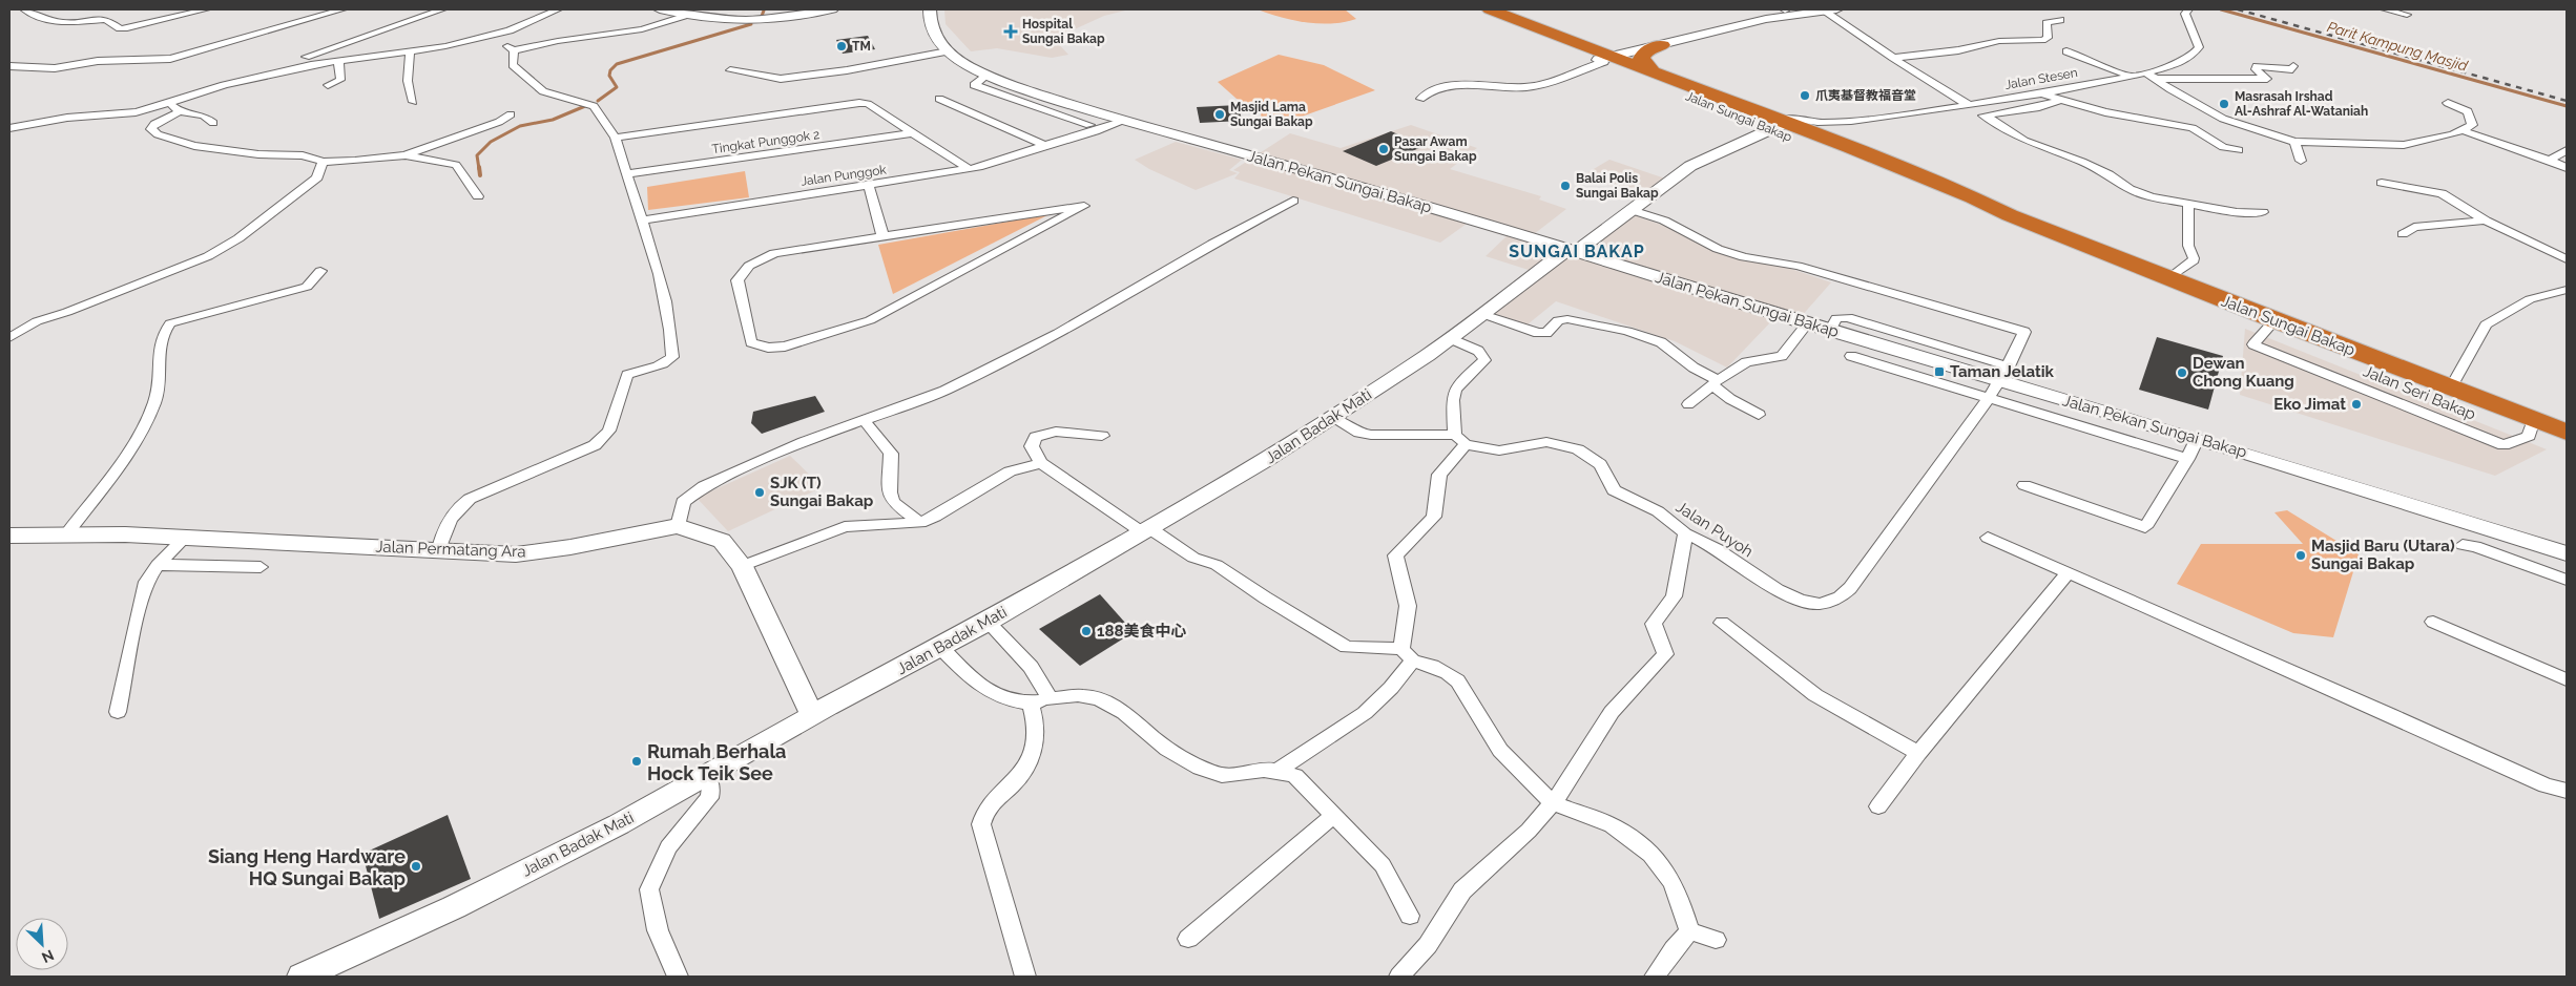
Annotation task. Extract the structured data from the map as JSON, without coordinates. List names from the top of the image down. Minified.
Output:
{"streets":{"highway":["Jalan Sungai Bakap"],"main road":["Jalan Pekan Sungai Bakap","Jalan Badak Mati","Jalan Permatang Ara"],"street":["Jalan Stesen","Tingkat Punggok 2","Jalan Punggok","Jalan Seri Bakap","Jalan Puyoh"]},"crossings":[["Jalan Stesen","Jalan Sungai Bakap"],["Jalan Sungai Bakap","Jalan Seri Bakap"],["Jalan Sungai Bakap","Jalan Badak Mati"],["Jalan Punggok","Jalan Pekan Sungai Bakap"],["Jalan Pekan Sungai Bakap","Jalan Badak Mati"],["Jalan Pekan Sungai Bakap","Jalan Puyoh"],["Jalan Badak Mati","Jalan Puyoh"],["Jalan Badak Mati","Jalan Permatang Ara"]],"districts":["SUNGAI BAKAP"],"water":["Parit Kampung Masjid"],"places":{"health":["Hospital Sungai Bakap"],"other":["TM","爪夷基督教福音堂","Masrasah Irshad Al-Ashraf Al-Wataniah","Masjid Lama Sungai Bakap","Pasar Awam Sungai Bakap","Balai Polis Sungai Bakap","Dewan Chong Kuang","Eko Jimat","SJK (T) Sungai Bakap","Masjid Baru (Utara) Sungai Bakap","188美食中心","Rumah Berhala Hock Teik See","Siang Heng Hardware HQ Sungai Bakap"],"transit":["Taman Jelatik"]},"north":"bottom right"}
